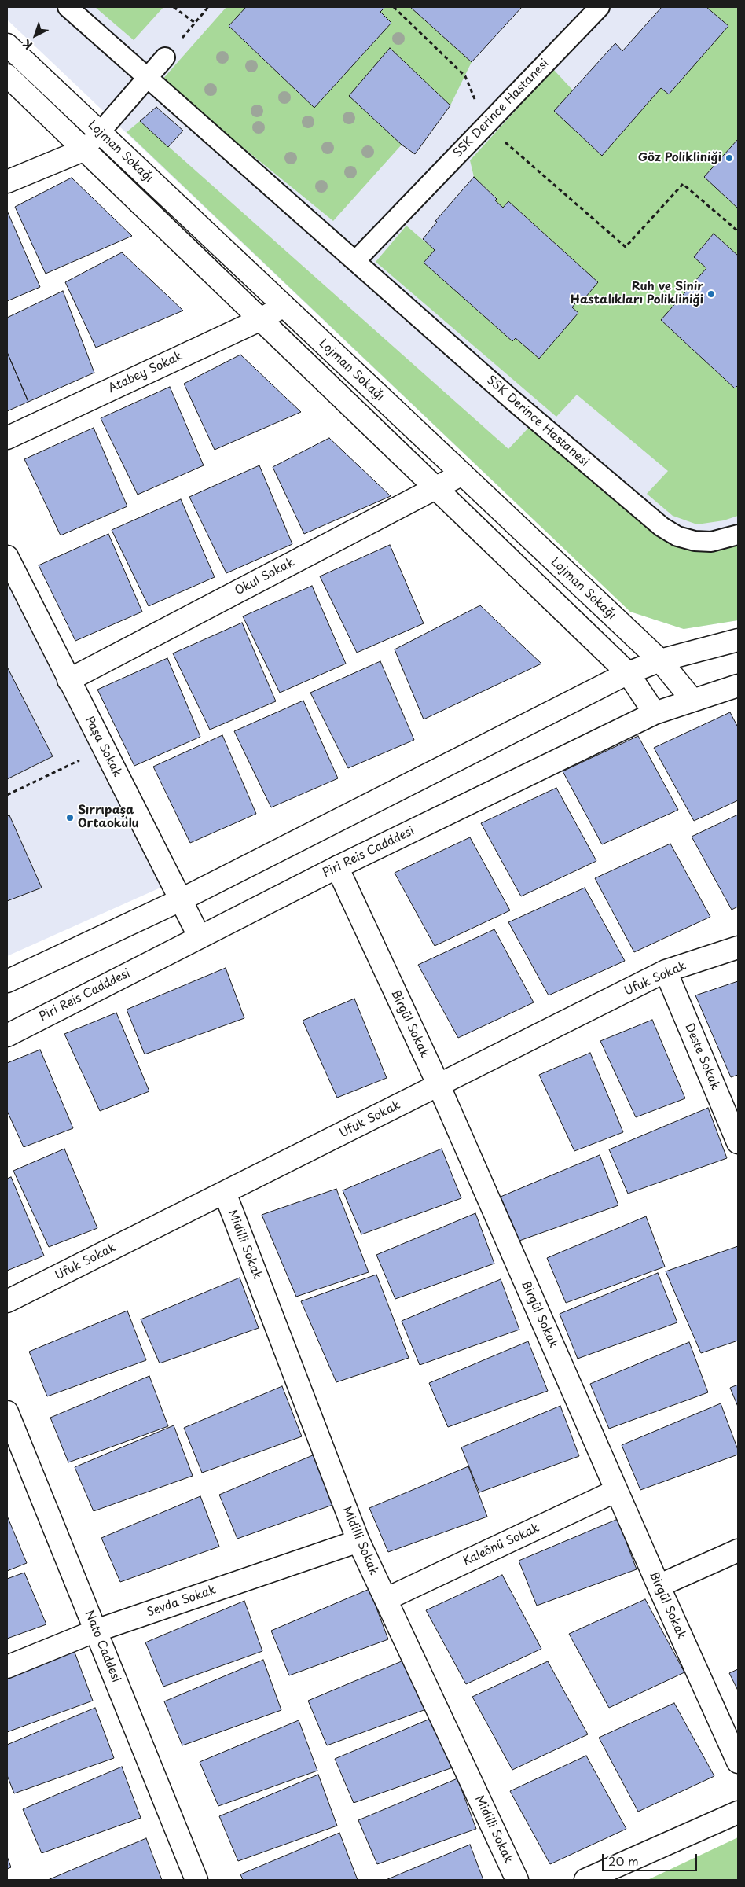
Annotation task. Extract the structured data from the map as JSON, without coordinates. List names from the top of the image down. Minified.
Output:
{"streets":{"street":["Lojman Sokağı","Atabey Sokak","Okul Sokak","Paşa Sokak","Piri Reis Cadddesi","Ufuk Sokak","Birgül Sokak","Deste Sokak","Midilli Sokak","Kaleönü Sokak","Sevda Sokak","Nato Caddesi"],"lane":["SSK Derince Hastanesi"]},"crossings":[["Lojman Sokağı","Atabey Sokak"],["Lojman Sokağı","Okul Sokak"],["Lojman Sokağı","Piri Reis Cadddesi"],["Okul Sokak","Paşa Sokak"],["Paşa Sokak","Piri Reis Cadddesi"],["Piri Reis Cadddesi","Birgül Sokak"],["Ufuk Sokak","Birgül Sokak"],["Ufuk Sokak","Deste Sokak"],["Ufuk Sokak","Midilli Sokak"],["Birgül Sokak","Kaleönü Sokak"],["Midilli Sokak","Kaleönü Sokak"],["Midilli Sokak","Sevda Sokak"],["Sevda Sokak","Nato Caddesi"]],"places":["Göz Polikliniği","Ruh ve Sinir Hastalıkları Polikliniği","Sırrıpaşa Ortaokulu"],"scale_bar":"20 m","north":"bottom left"}
